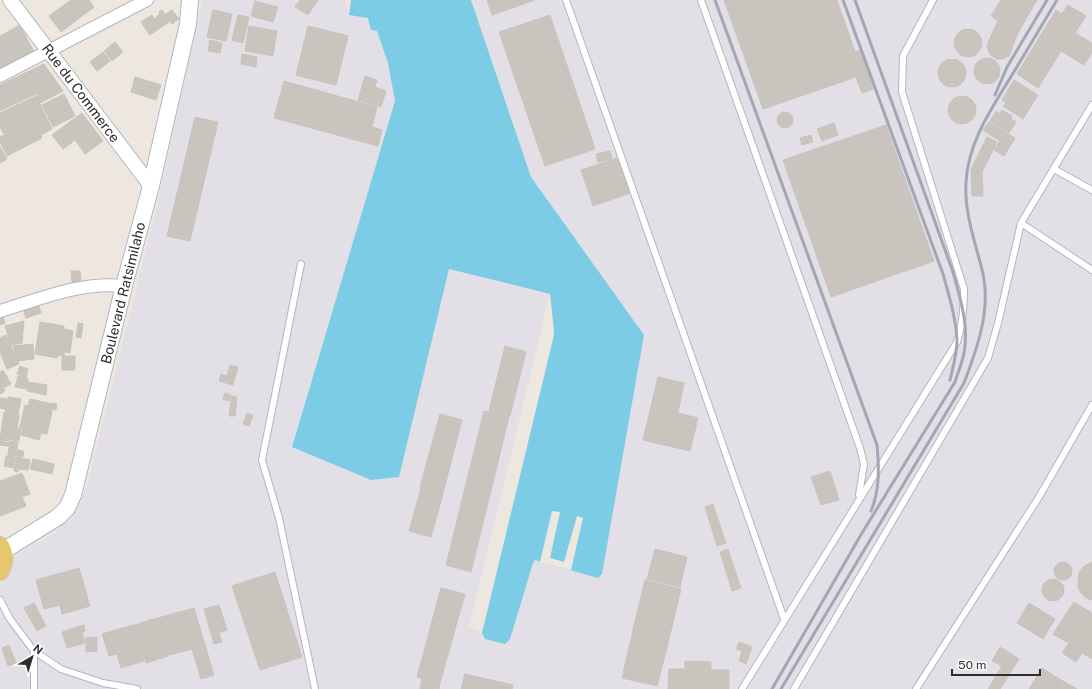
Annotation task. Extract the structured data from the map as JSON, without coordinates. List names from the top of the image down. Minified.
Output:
{"streets":{"main road":["Boulevard Ratsimilaho"],"street":["Rue du Commerce"]},"crossings":[["Rue du Commerce","Boulevard Ratsimilaho"]],"scale_bar":"50 m","north":"top right"}
